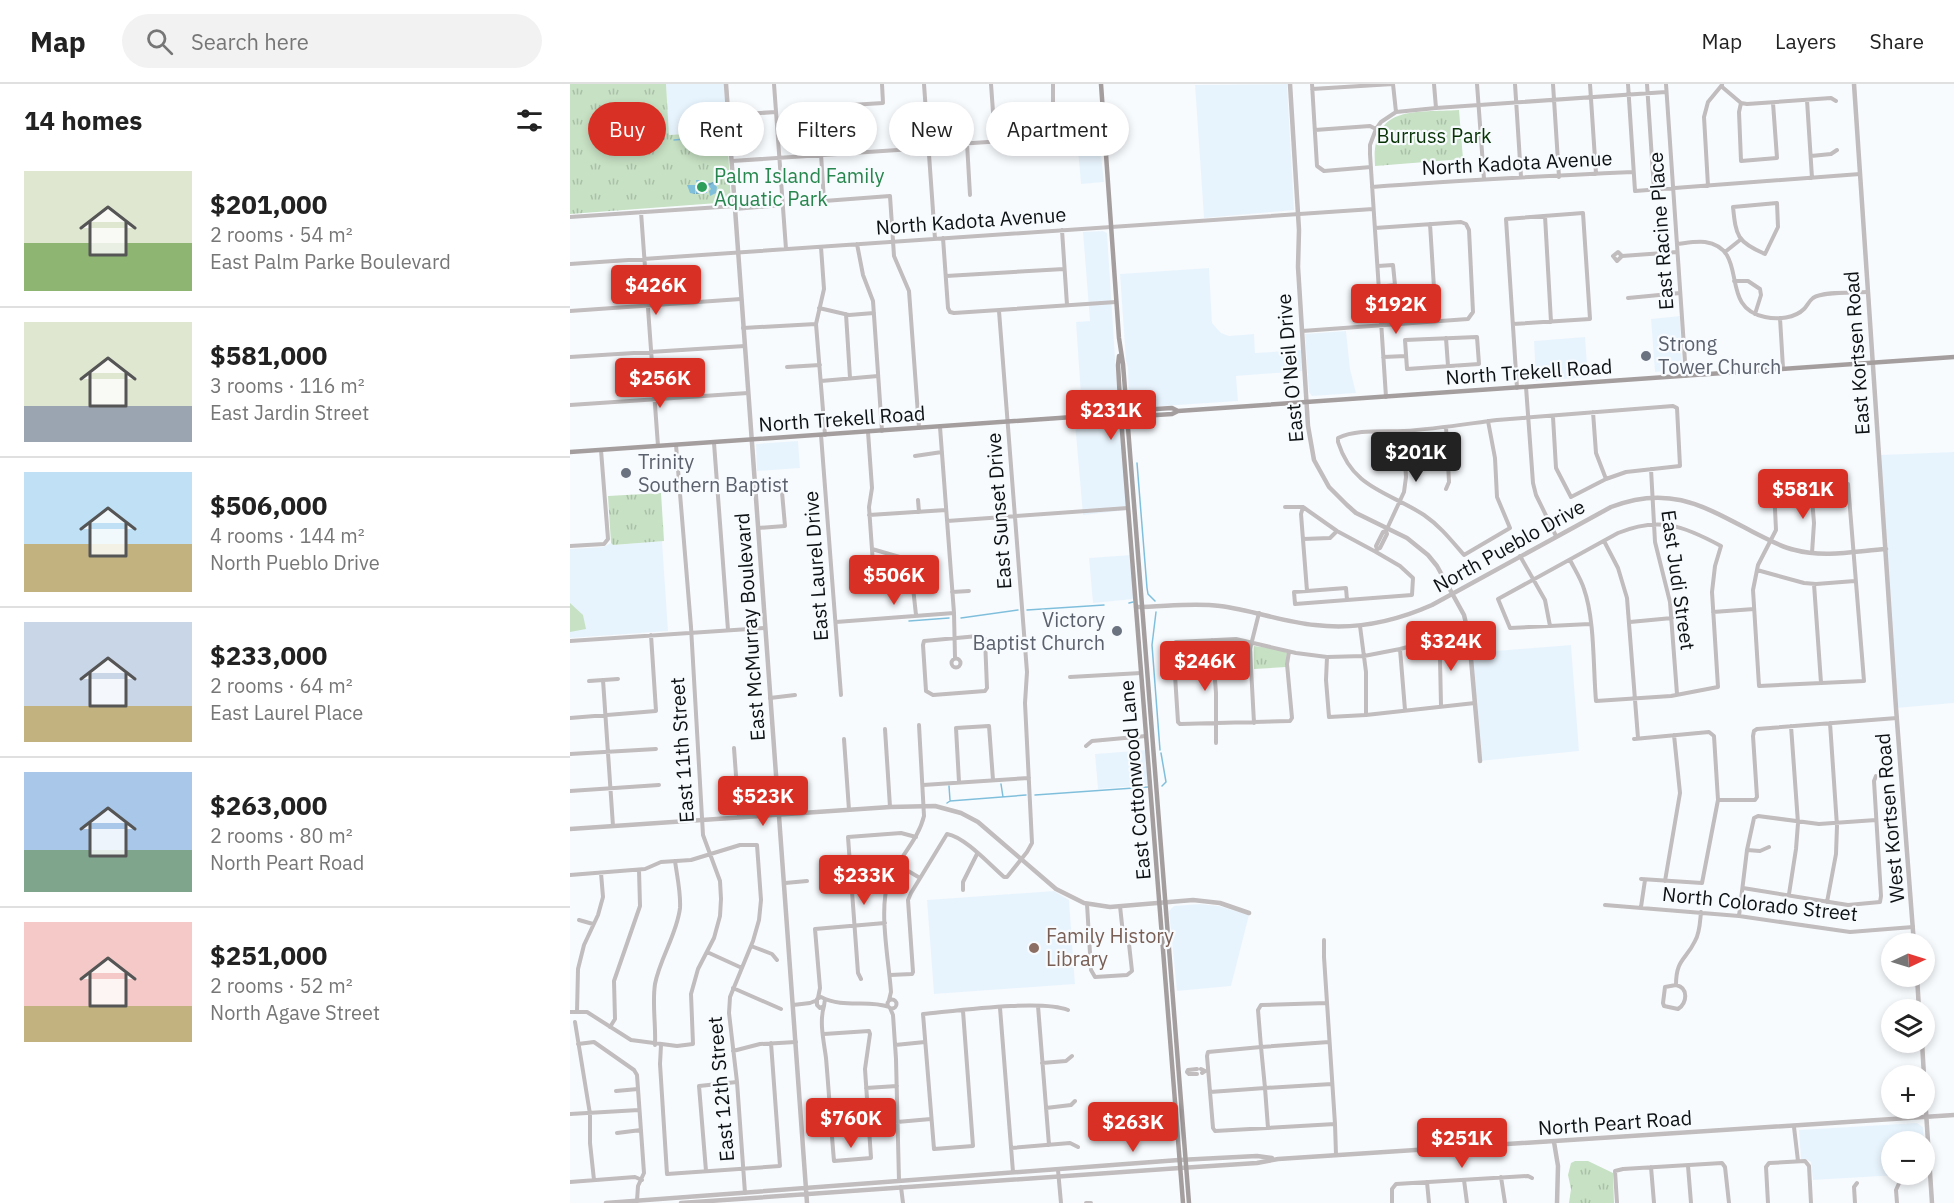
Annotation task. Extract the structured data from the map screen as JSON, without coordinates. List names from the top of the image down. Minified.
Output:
{"streets":{"main road":["North Trekell Road","East Cottonwood Lane"],"street":["North Kadota Avenue","East Racine Place","East Kortsen Road","East O'Neil Drive","East Sunset Drive","North Pueblo Drive","East Laurel Drive","East Judi Street","East McMurray Boulevard","East 11th Street","West Kortsen Road","North Colorado Street","East 12th Street","North Peart Road"]},"crossings":[["North Kadota Avenue","East Racine Place"],["North Kadota Avenue","East Kortsen Road"],["North Kadota Avenue","East O'Neil Drive"],["North Kadota Avenue","East Laurel Drive"],["North Kadota Avenue","East McMurray Boulevard"],["North Kadota Avenue","East Cottonwood Lane"],["East Racine Place","North Trekell Road"],["East Kortsen Road","North Trekell Road"],["East Kortsen Road","North Pueblo Drive"],["East Kortsen Road","West Kortsen Road"],["East O'Neil Drive","North Trekell Road"],["East O'Neil Drive","North Pueblo Drive"],["North Trekell Road","East Sunset Drive"],["North Trekell Road","East Laurel Drive"],["North Trekell Road","East McMurray Boulevard"],["North Trekell Road","East 11th Street"],["North Trekell Road","East Cottonwood Lane"],["North Pueblo Drive","East Judi Street"],["North Pueblo Drive","East Cottonwood Lane"],["East McMurray Boulevard","North Peart Road"],["East 11th Street","East 12th Street"],["East Cottonwood Lane","North Peart Road"],["West Kortsen Road","North Colorado Street"],["East 12th Street","North Peart Road"]],"parks":["Burruss Park"],"places":["Palm Island Family Aquatic Park","Strong Tower Church","Trinity Southern Baptist","Victory Baptist Church","Family History Library"],"north":"right","page":{"header":"Map","search":"Search here","nav":["Map","Layers","Share"],"heading":"14 homes","chip":["Buy","Rent","Filters","New","Apartment"],"list":[{"name":"$201,000","note":"2 rooms · 54 m² · East Palm Parke Boulevard"},{"name":"$581,000","note":"3 rooms · 116 m² · East Jardin Street"},{"name":"$506,000","note":"4 rooms · 144 m² · North Pueblo Drive"},{"name":"$233,000","note":"2 rooms · 64 m² · East Laurel Place"},{"name":"$263,000","note":"2 rooms · 80 m² · North Peart Road"},{"name":"$251,000","note":"2 rooms · 52 m² · North Agave Street"}],"price":["$426K","$192K","$256K","$231K","$201K","$581K","$506K","$324K","$246K","$523K","$233K","$760K","$263K","$251K"],"map_buttons":["+","−"]}}
